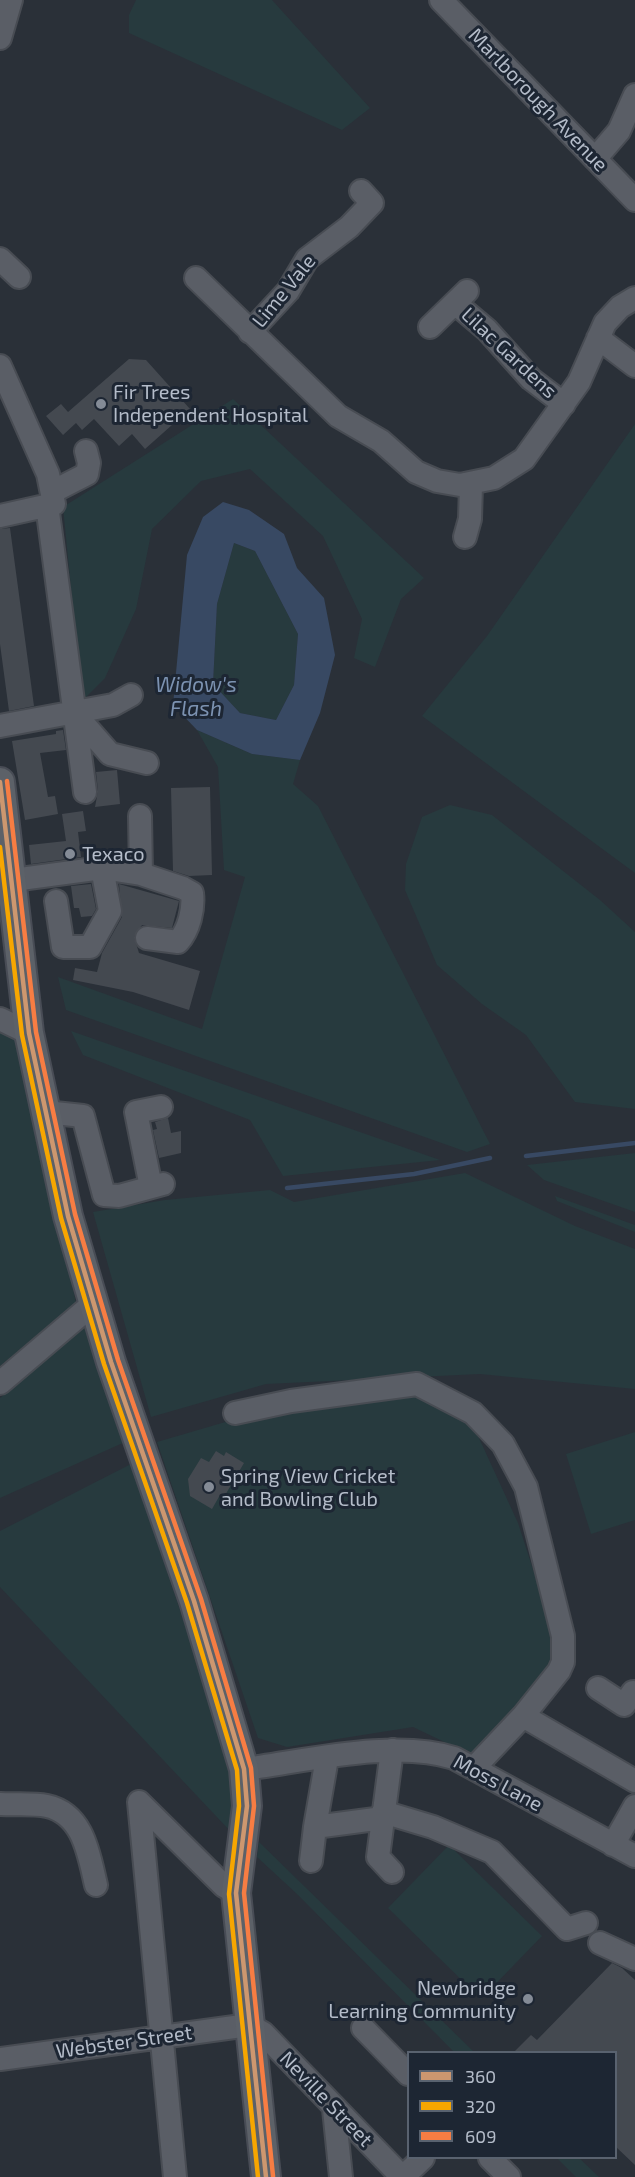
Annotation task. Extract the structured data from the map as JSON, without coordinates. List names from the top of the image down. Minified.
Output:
{"streets":{"street":["Marlborough Avenue","Lime Vale","Lilac Gardens","Moss Lane","Webster Street","Neville Street"]},"crossings":[["Webster Street","Neville Street"]],"water":["Widow's Flash"],"places":["Fir Trees Independent Hospital","Texaco","Spring View Cricket and Bowling Club","Newbridge Learning Community"],"lines":["transit line 609","transit line 360","transit line 320"],"legend":["360","320","609"]}
